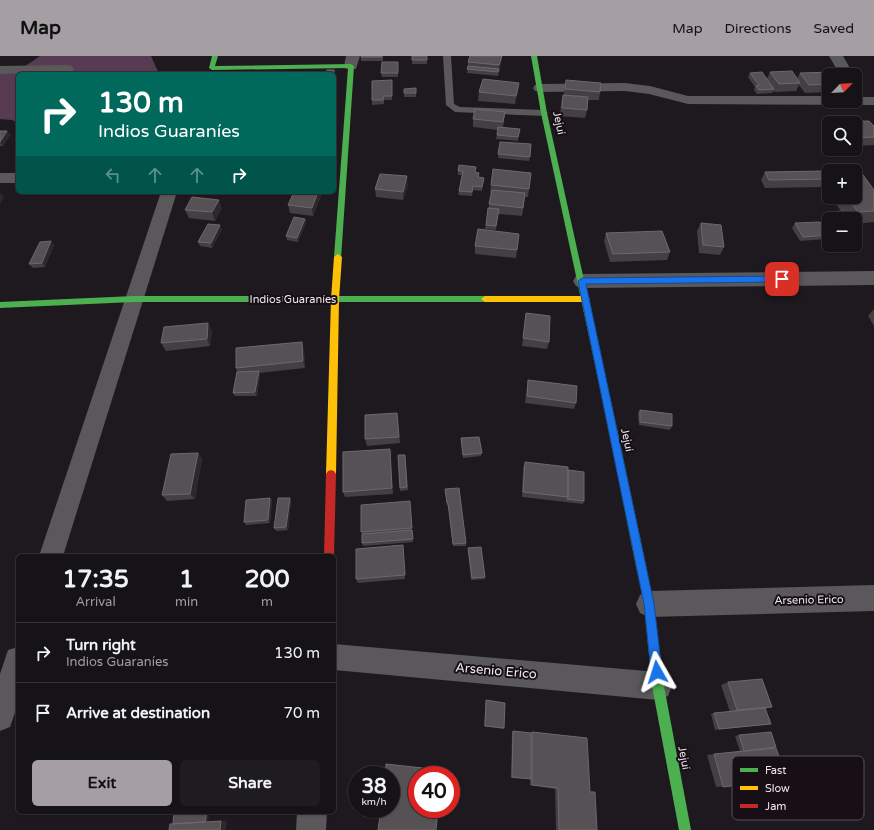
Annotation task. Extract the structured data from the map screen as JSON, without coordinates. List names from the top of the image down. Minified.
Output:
{"streets":{"street":["Jejuí","Indios Guaraníes","Arsenio Erico"]},"crossings":[["Jejuí","Indios Guaraníes"],["Jejuí","Arsenio Erico"]],"legend":["Fast","Slow","Jam"],"north":"top right","page":{"header":"Map","nav":["Map","Directions","Saved"],"map_buttons":["+","−"],"turn":["130 m","Indios Guaraníes"],"eta":["17:35","Arrival","1","min","200","m"],"list":[{"name":"Turn right","note":"Indios Guaraníes","value":"130 m"},{"name":"Arrive at destination","value":"70 m"}],"buttons":["Exit","Share"],"speed":"38 km/h","limit":"40"}}
